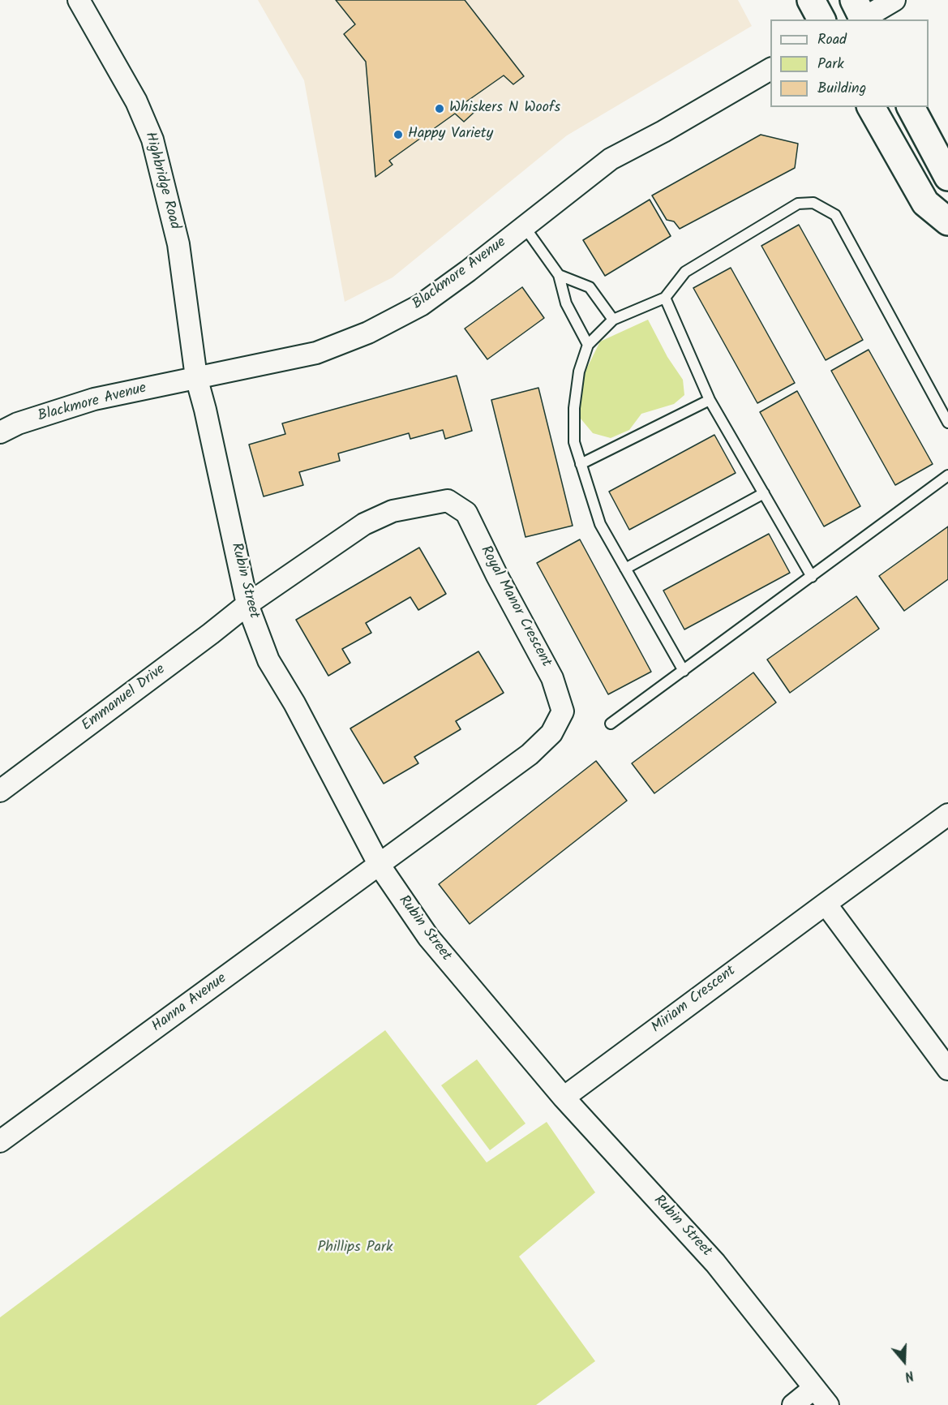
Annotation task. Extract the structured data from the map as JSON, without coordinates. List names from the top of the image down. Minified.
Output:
{"streets":{"street":["Highbridge Road","Blackmore Avenue","Rubin Street","Royal Manor Crescent","Emmanuel Drive","Miriam Crescent","Hanna Avenue"]},"crossings":[["Highbridge Road","Blackmore Avenue"],["Highbridge Road","Rubin Street"],["Blackmore Avenue","Rubin Street"],["Rubin Street","Royal Manor Crescent"],["Rubin Street","Emmanuel Drive"],["Rubin Street","Miriam Crescent"],["Rubin Street","Hanna Avenue"],["Royal Manor Crescent","Emmanuel Drive"],["Royal Manor Crescent","Hanna Avenue"]],"parks":["Phillips Park"],"places":["Whiskers N Woofs","Happy Variety"],"legend":["Road","Park","Building"],"north":"bottom"}
